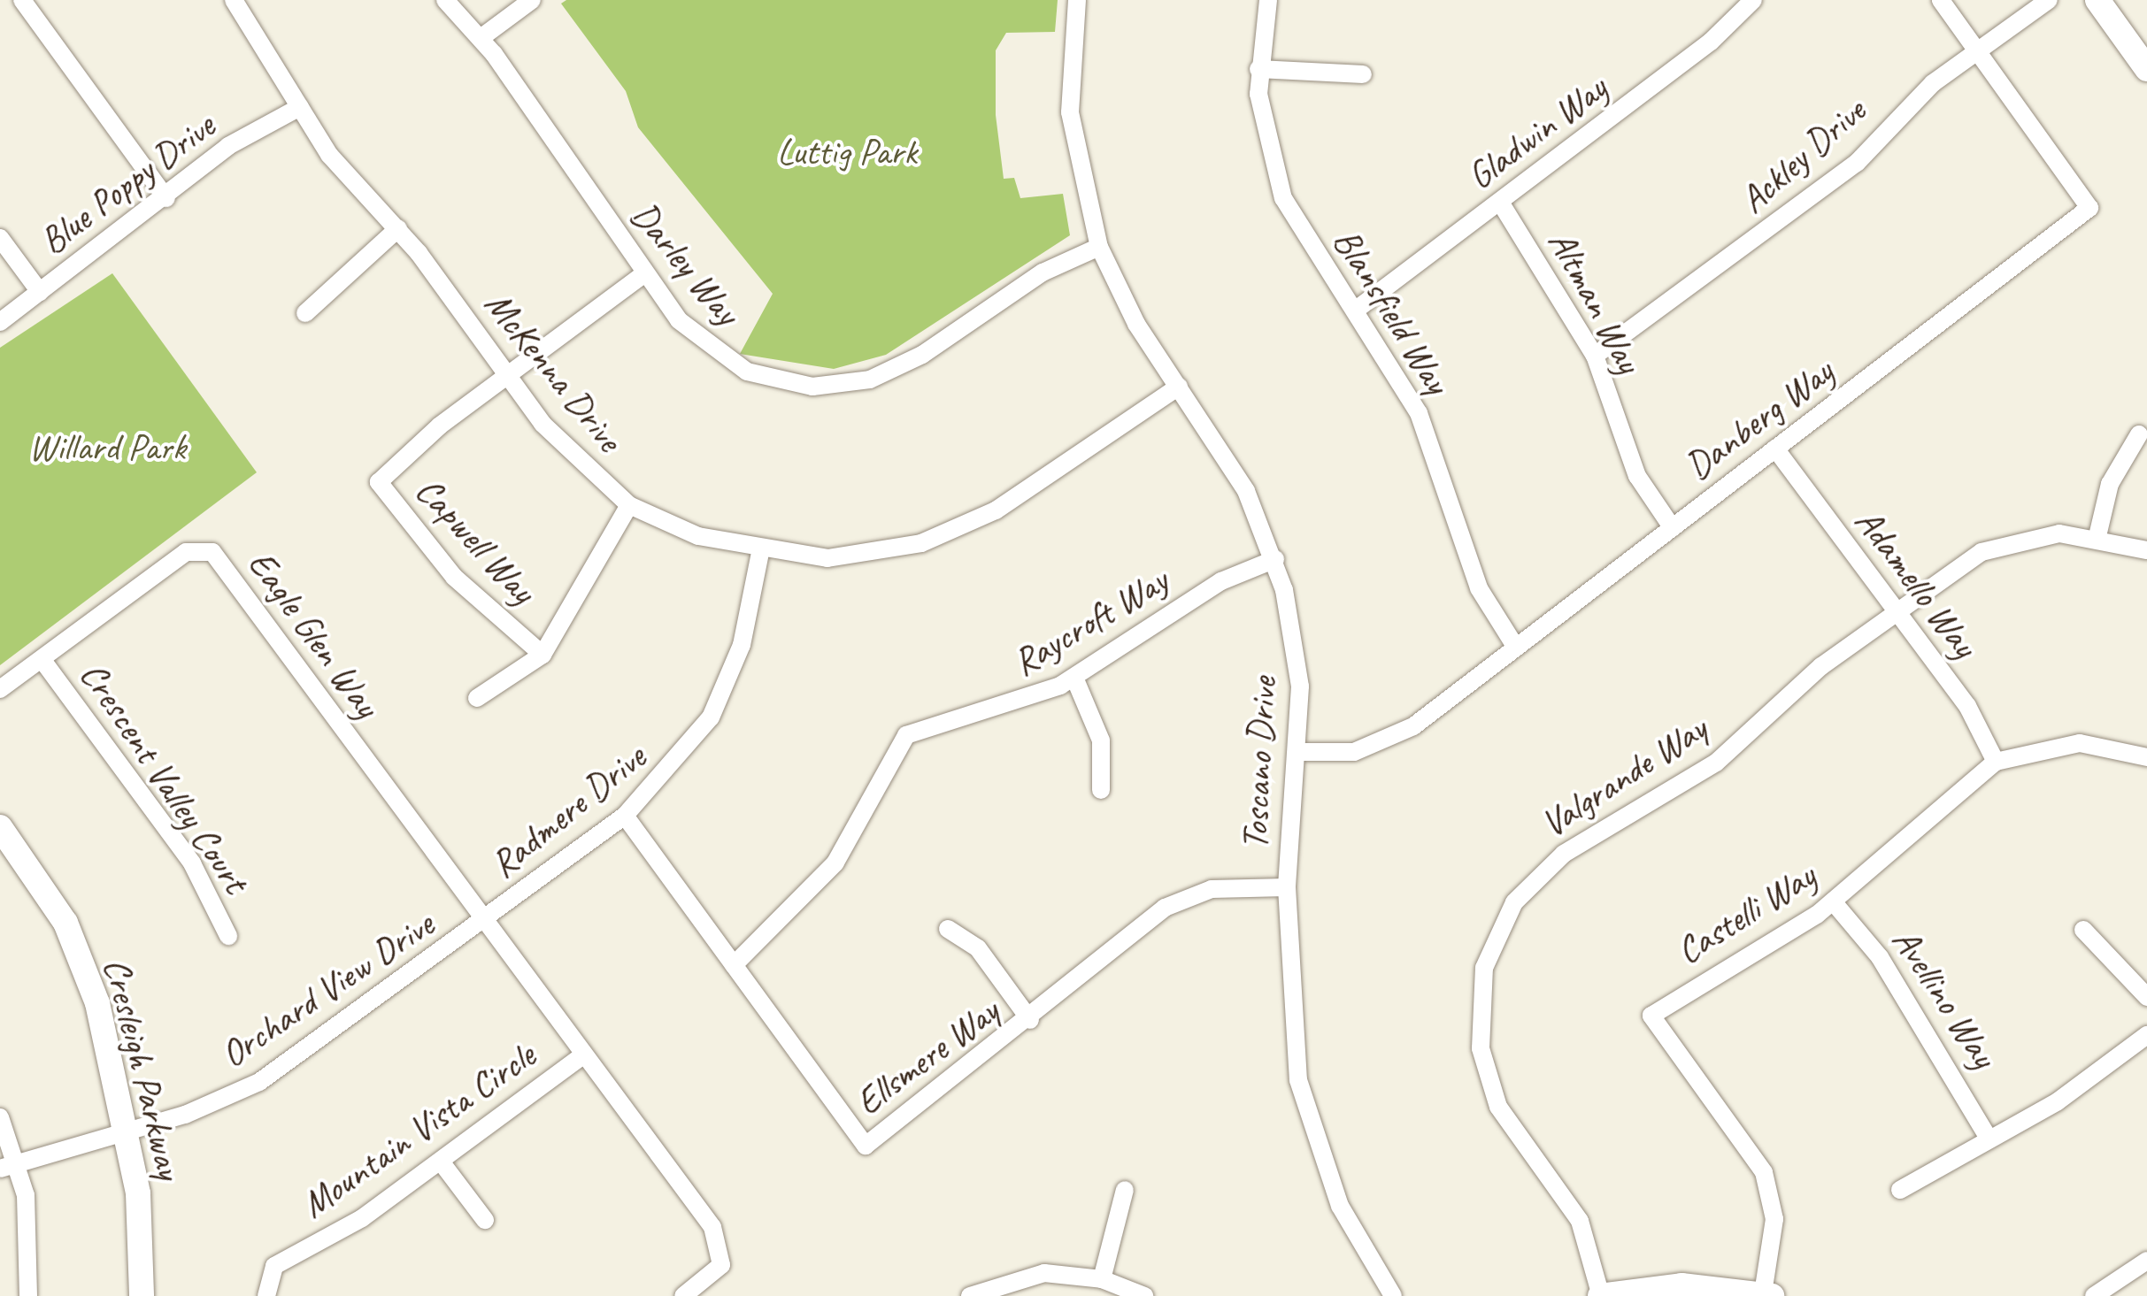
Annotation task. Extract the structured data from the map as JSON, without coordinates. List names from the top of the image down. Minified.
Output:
{"streets":{"street":["Gladwin Way","Ackley Drive","Blue Poppy Drive","Darley Way","Altman Way","Blansfield Way","McKenna Drive","Danberg Way","Capwell Way","Adamello Way","Raycroft Way","Eagle Glen Way","Toscano Drive","Valgrande Way","Crescent Valley Court","Radmere Drive","Castelli Way","Orchard View Drive","Avellino Way","Ellsmere Way","Cresleigh Parkway","Mountain Vista Circle"]},"crossings":[["Gladwin Way","Altman Way"],["Gladwin Way","Blansfield Way"],["Ackley Drive","Altman Way"],["Ackley Drive","Danberg Way"],["Blue Poppy Drive","McKenna Drive"],["Darley Way","Capwell Way"],["Darley Way","Toscano Drive"],["Altman Way","Danberg Way"],["Blansfield Way","Danberg Way"],["McKenna Drive","Capwell Way"],["McKenna Drive","Toscano Drive"],["McKenna Drive","Radmere Drive"],["Danberg Way","Adamello Way"],["Danberg Way","Toscano Drive"],["Adamello Way","Valgrande Way"],["Adamello Way","Castelli Way"],["Raycroft Way","Toscano Drive"],["Raycroft Way","Ellsmere Way"],["Eagle Glen Way","Crescent Valley Court"],["Eagle Glen Way","Radmere Drive"],["Eagle Glen Way","Orchard View Drive"],["Eagle Glen Way","Mountain Vista Circle"],["Toscano Drive","Ellsmere Way"],["Radmere Drive","Orchard View Drive"],["Radmere Drive","Ellsmere Way"],["Radmere Drive","Mountain Vista Circle"],["Castelli Way","Avellino Way"],["Orchard View Drive","Cresleigh Parkway"],["Orchard View Drive","Mountain Vista Circle"]],"parks":["Luttig Park","Willard Park"]}
